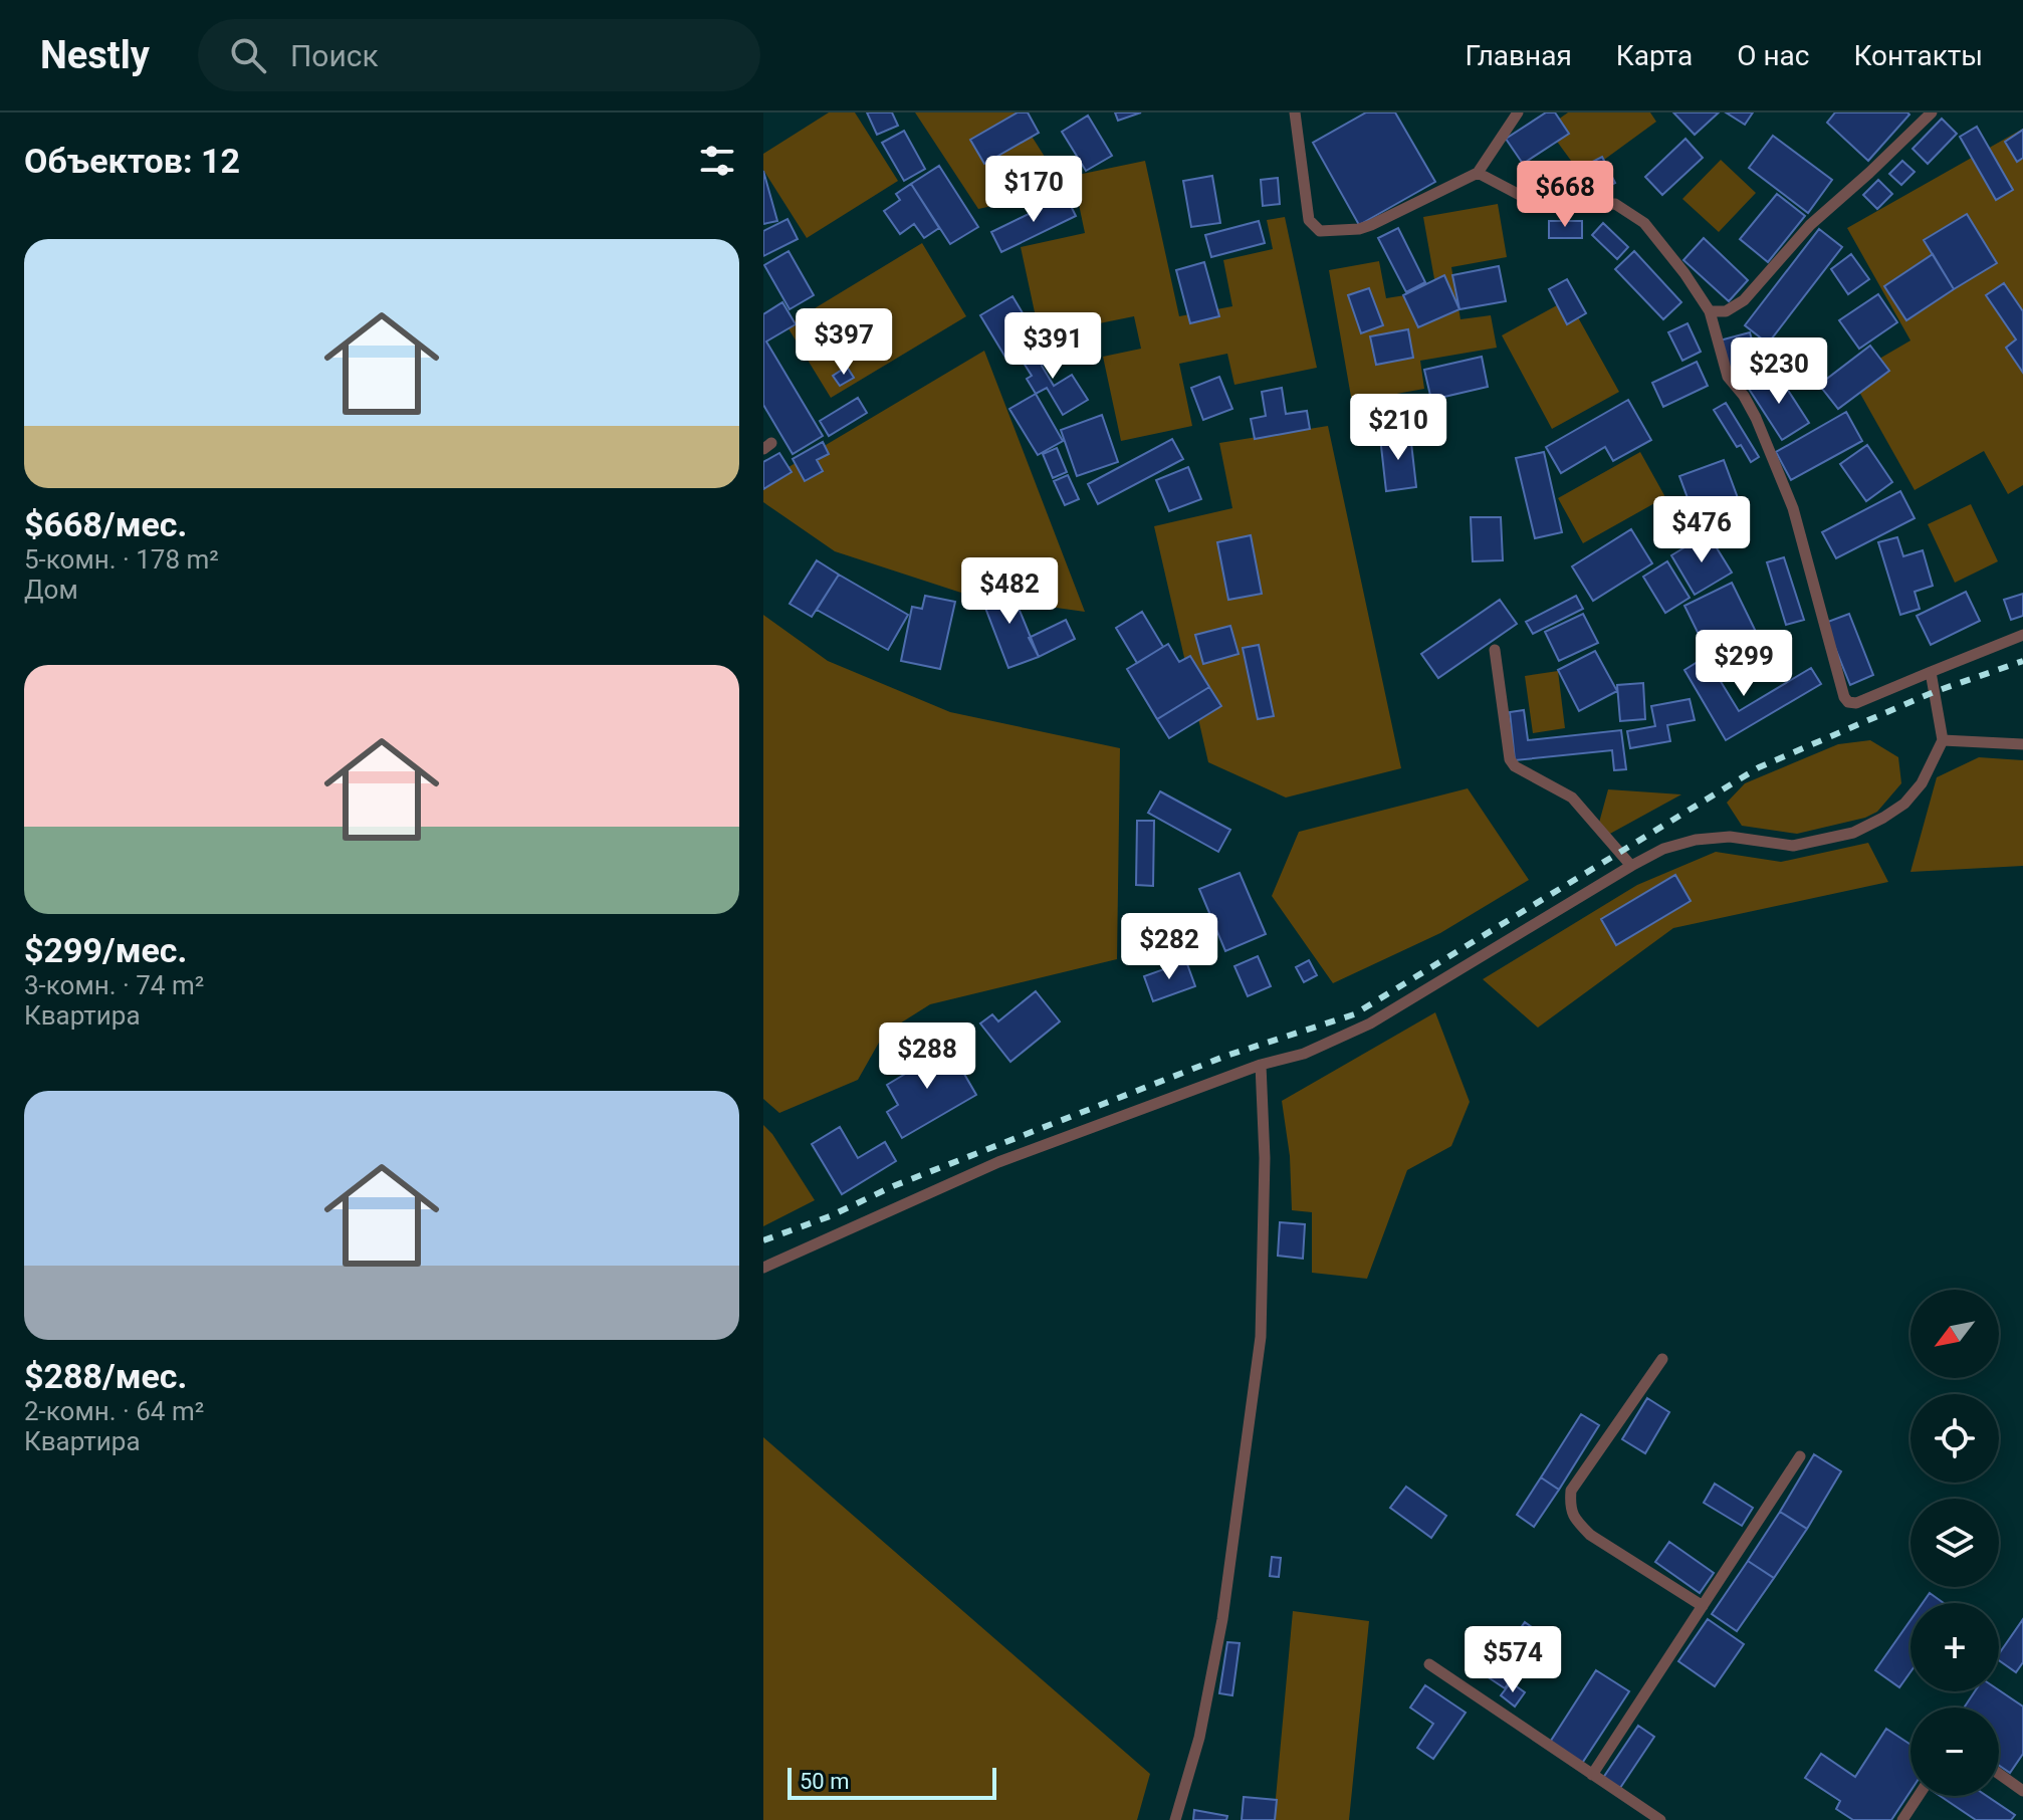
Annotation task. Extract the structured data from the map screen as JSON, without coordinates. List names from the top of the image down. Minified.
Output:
{"scale_bar":"50 m","north":"bottom left","page":{"header":"Nestly","search":"Поиск","nav":["Главная","Карта","О нас","Контакты"],"heading":"Объектов: 12","price":["$170","$668","$397","$391","$230","$210","$476","$482","$299","$282","$288","$574"],"list":[{"name":"$668/мес.","note":"5-комн. · 178 m² · Дом"},{"name":"$299/мес.","note":"3-комн. · 74 m² · Квартира"},{"name":"$288/мес.","note":"2-комн. · 64 m² · Квартира"}],"map_buttons":["+","−"],"scale":"50 m"}}
